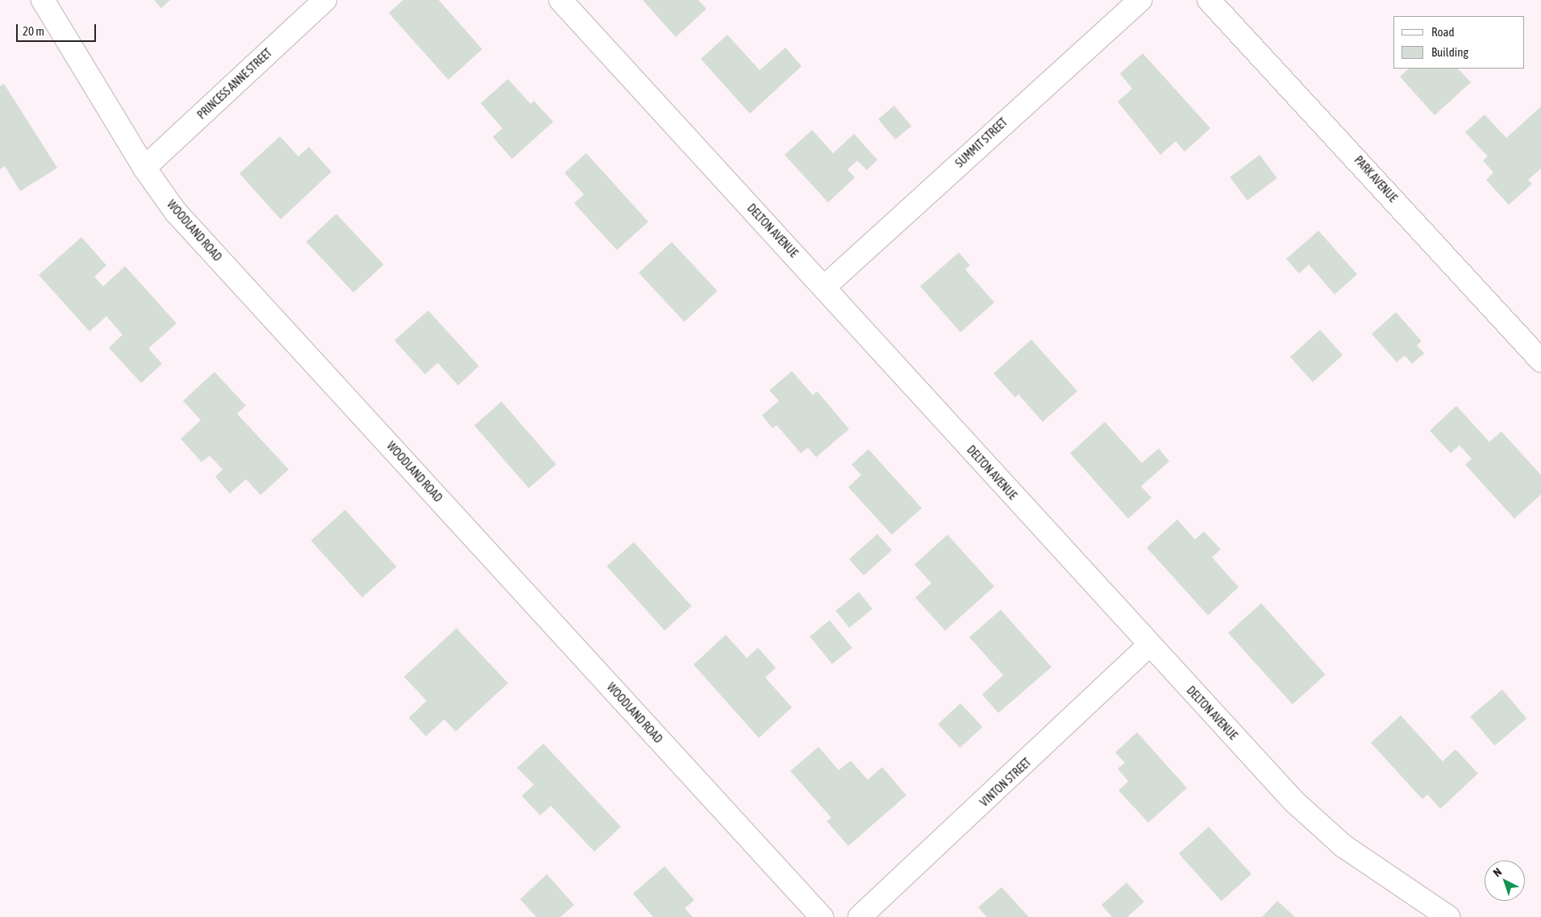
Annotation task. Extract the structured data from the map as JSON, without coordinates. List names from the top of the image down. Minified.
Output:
{"streets":{"street":["PRINCESS ANNE STREET","SUMMIT STREET","PARK AVENUE","WOODLAND ROAD","DELTON AVENUE","VINTON STREET"]},"crossings":[["PRINCESS ANNE STREET","WOODLAND ROAD"],["SUMMIT STREET","DELTON AVENUE"],["DELTON AVENUE","VINTON STREET"]],"legend":["Road","Building"],"scale_bar":"20 m","north":"top left"}
